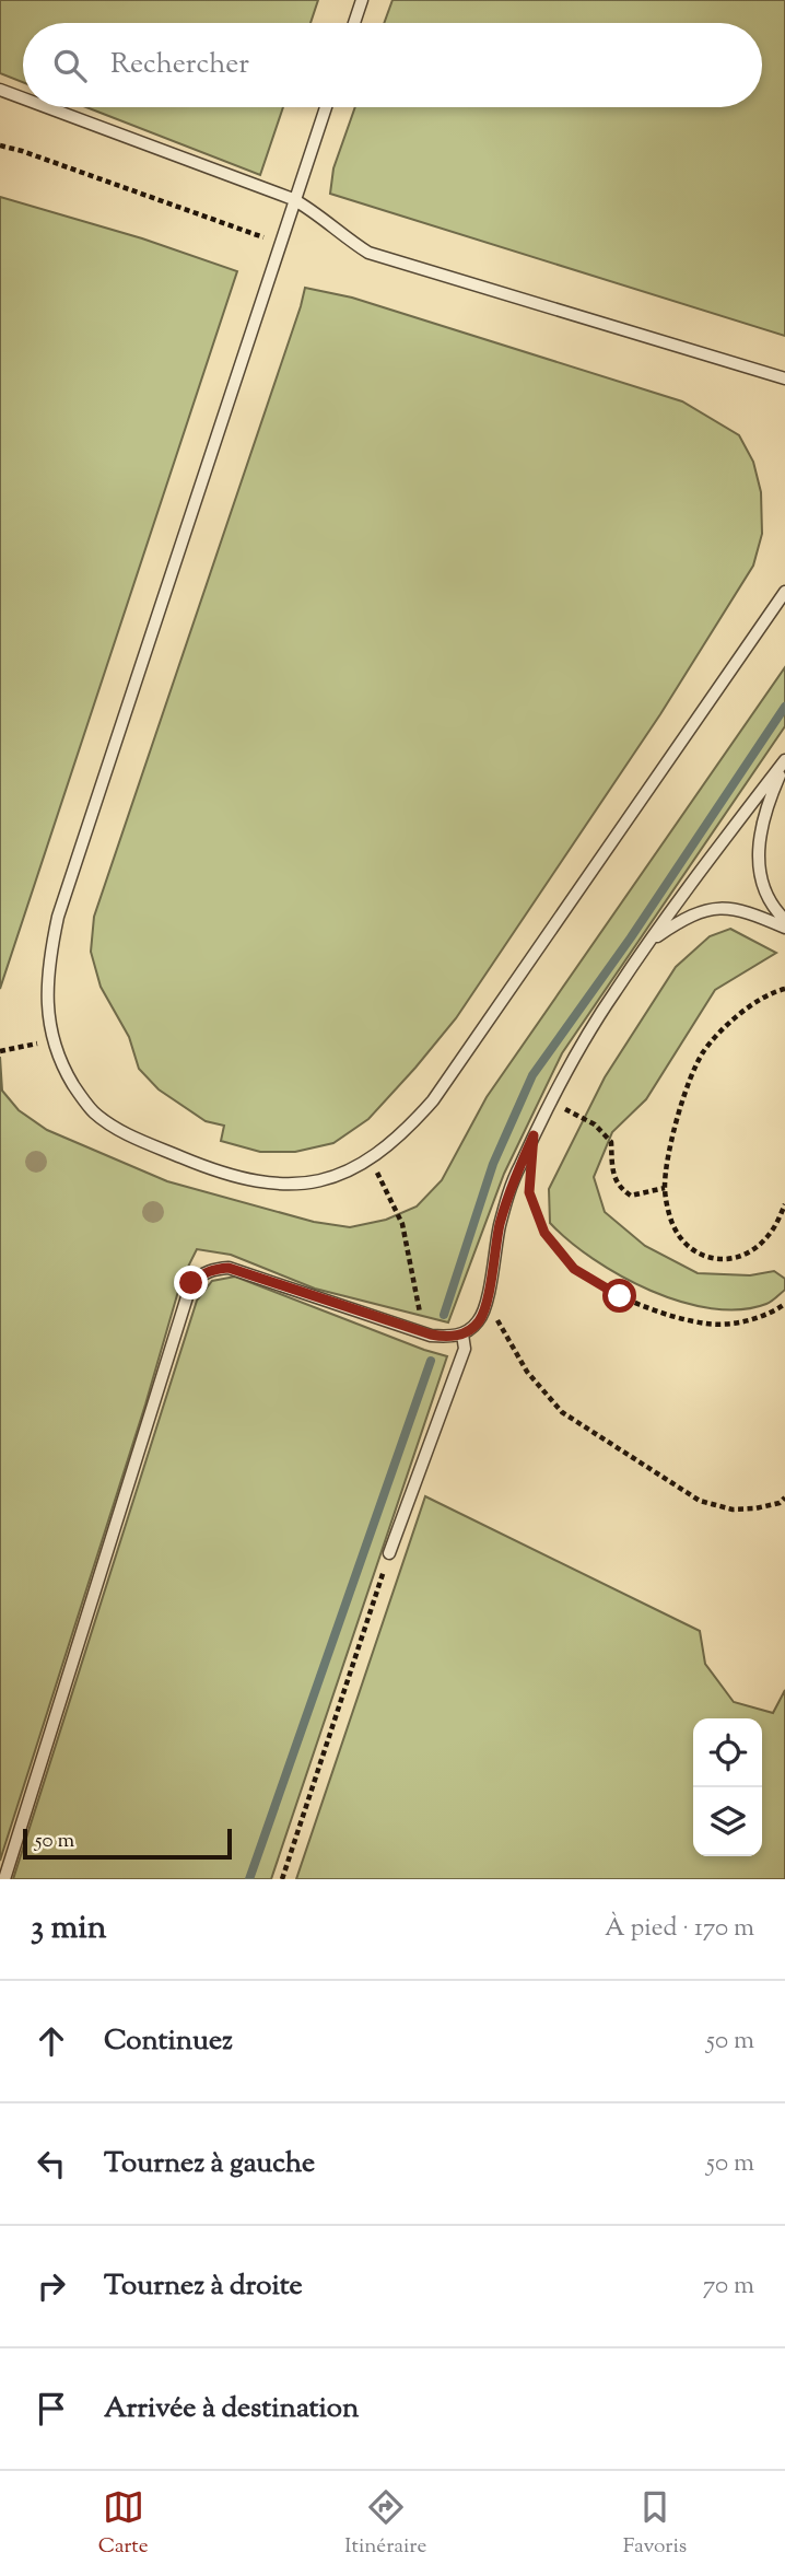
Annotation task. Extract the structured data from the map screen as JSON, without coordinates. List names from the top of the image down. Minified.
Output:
{"scale_bar":"50 m","page":{"search":"Rechercher","scale":"50 m","heading":["3 min","À pied · 170 m"],"list":[["Continuez","50 m"],["Tournez à gauche","50 m"],["Tournez à droite","70 m"],"Arrivée à destination"],"nav":["Carte","Itinéraire","Favoris"]}}
